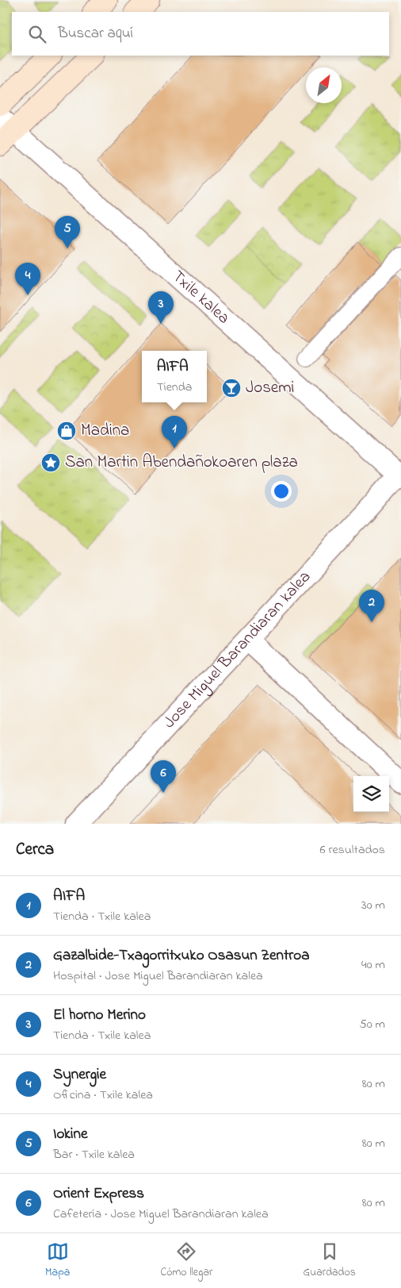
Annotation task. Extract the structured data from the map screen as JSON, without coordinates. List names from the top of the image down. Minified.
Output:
{"streets":{"street":["Txile kalea","Jose Miguel Barandiaran kalea"]},"crossings":[["Txile kalea","Jose Miguel Barandiaran kalea"]],"places":{"bar":["Josemi"],"shop":["Madina"],"place":["San Martin Abendañokoaren plaza"]},"north":"top right","page":{"search":"Buscar aquí","pins":["5","4","3","1","2","6"],"popup":["AIFA","Tienda"],"heading":["Cerca","6 resultados"],"list":[{"mark":"1","name":"AIFA","note":"Tienda · Txile kalea","value":"30 m"},{"mark":"2","name":"Gazalbide-Txagorritxuko Osasun Zentroa","note":"Hospital · Jose Miguel Barandiaran kalea","value":"40 m"},{"mark":"3","name":"El horno Merino","note":"Tienda · Txile kalea","value":"50 m"},{"mark":"4","name":"Synergie","note":"Oficina · Txile kalea","value":"80 m"},{"mark":"5","name":"Iokine","note":"Bar · Txile kalea","value":"80 m"},{"mark":"6","name":"Orient Express","note":"Cafetería · Jose Miguel Barandiaran kalea","value":"80 m"}],"nav":["Mapa","Cómo llegar","Guardados"]}}
